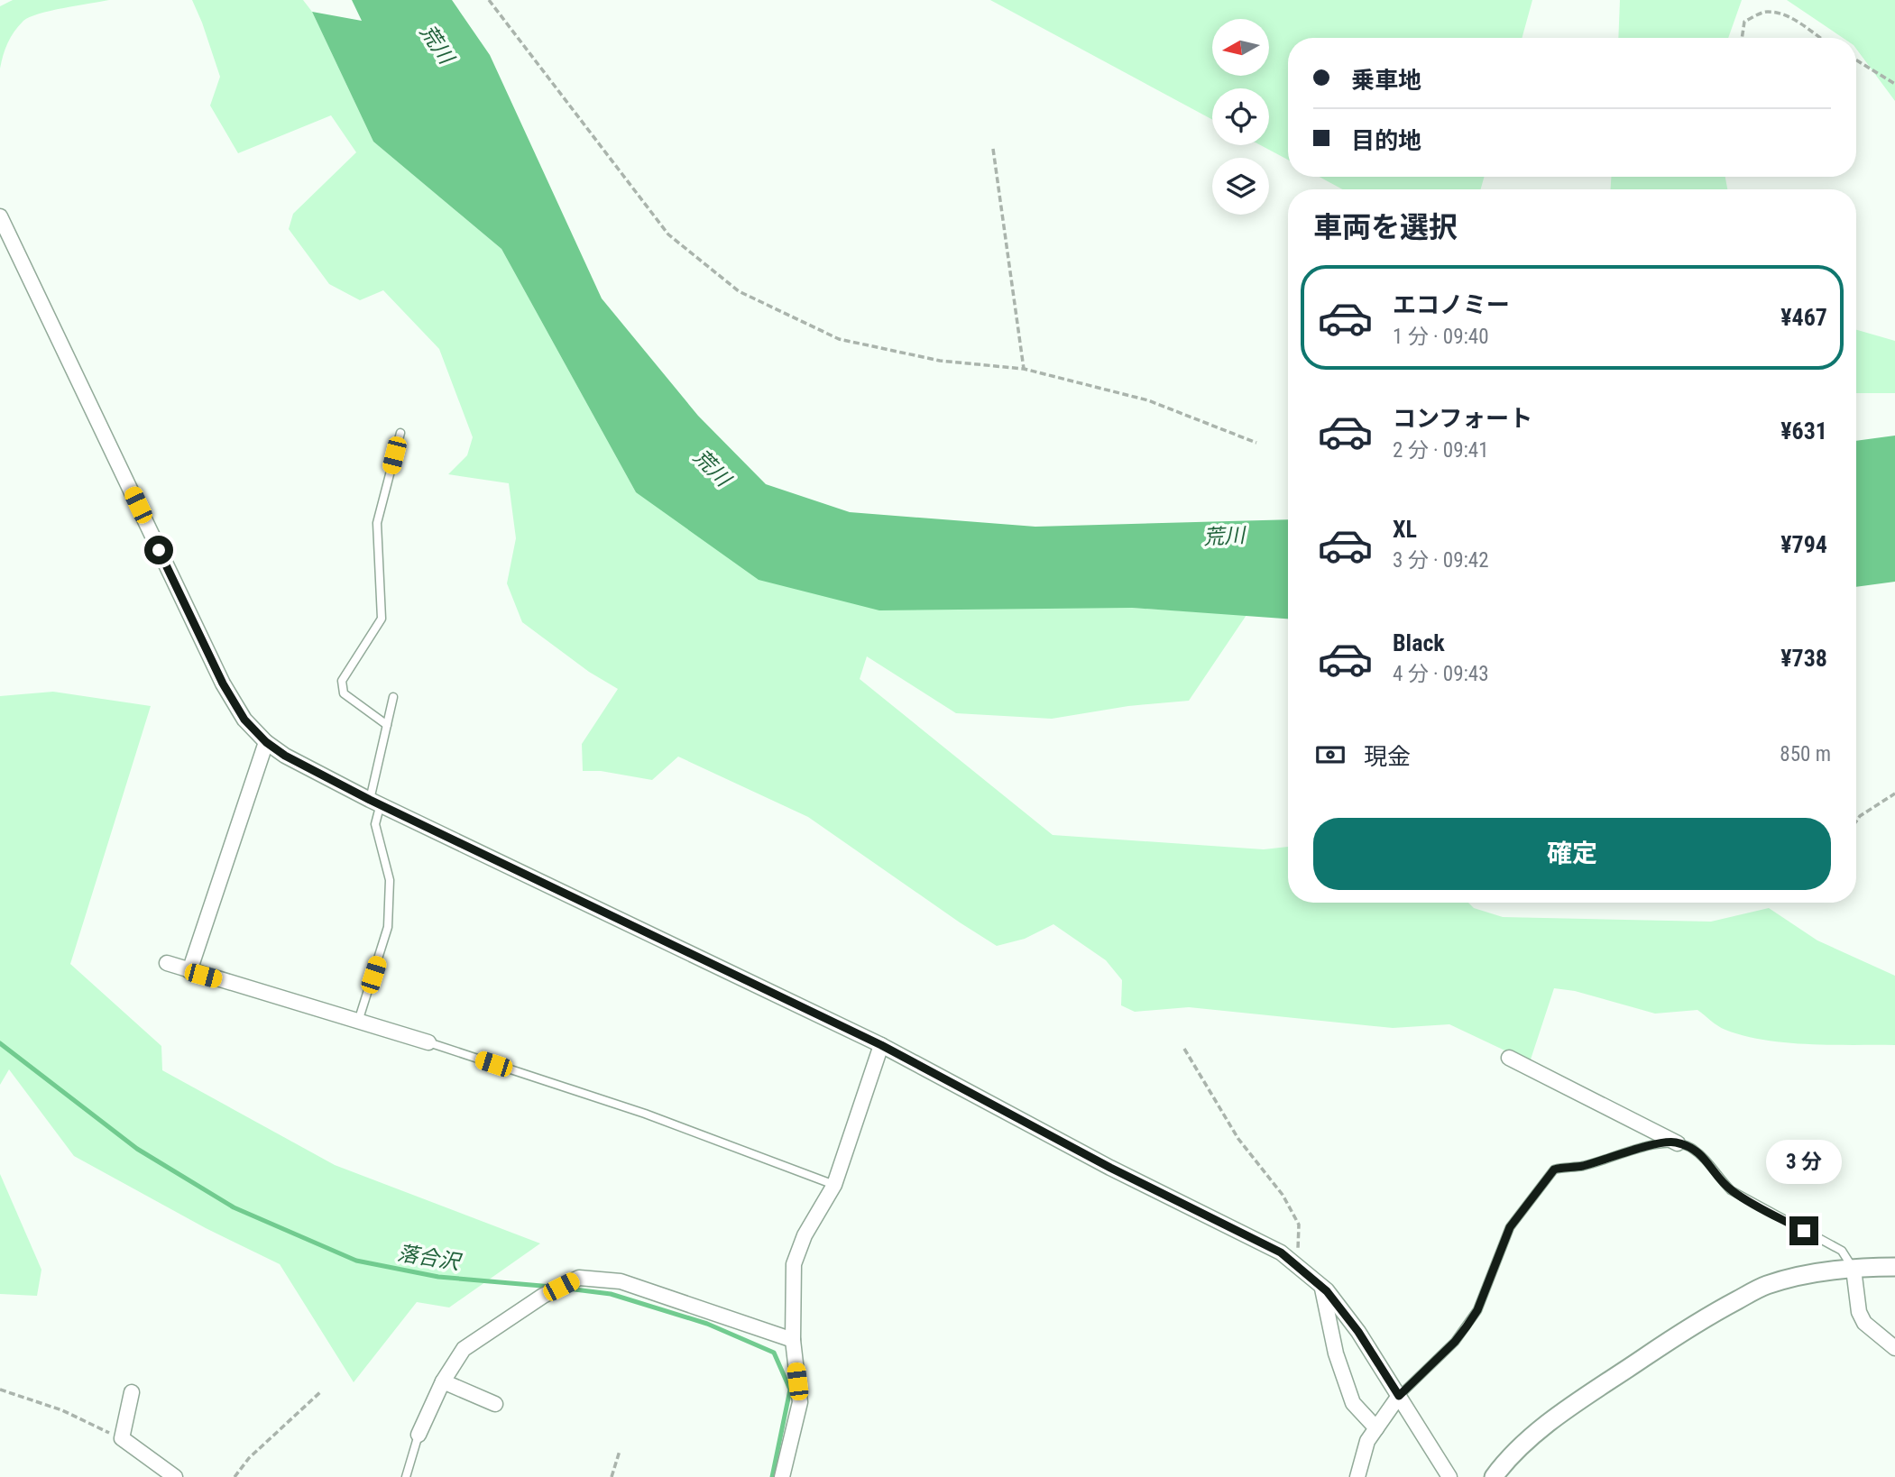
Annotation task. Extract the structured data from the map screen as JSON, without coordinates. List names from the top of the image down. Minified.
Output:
{"water":["荒川","落合沢"],"north":"left","page":{"banner":["乗車地","目的地"],"heading":"車両を選択","list":[{"name":"エコノミー","note":"1 分 · 09:40","value":"¥467"},{"name":"コンフォート","note":"2 分 · 09:41","value":"¥631"},{"name":"XL","note":"3 分 · 09:42","value":"¥794"},{"name":"Black","note":"4 分 · 09:43","value":"¥738"}],"pay":["現金","850 m"],"buttons":"確定","bubble":"3 分"}}
